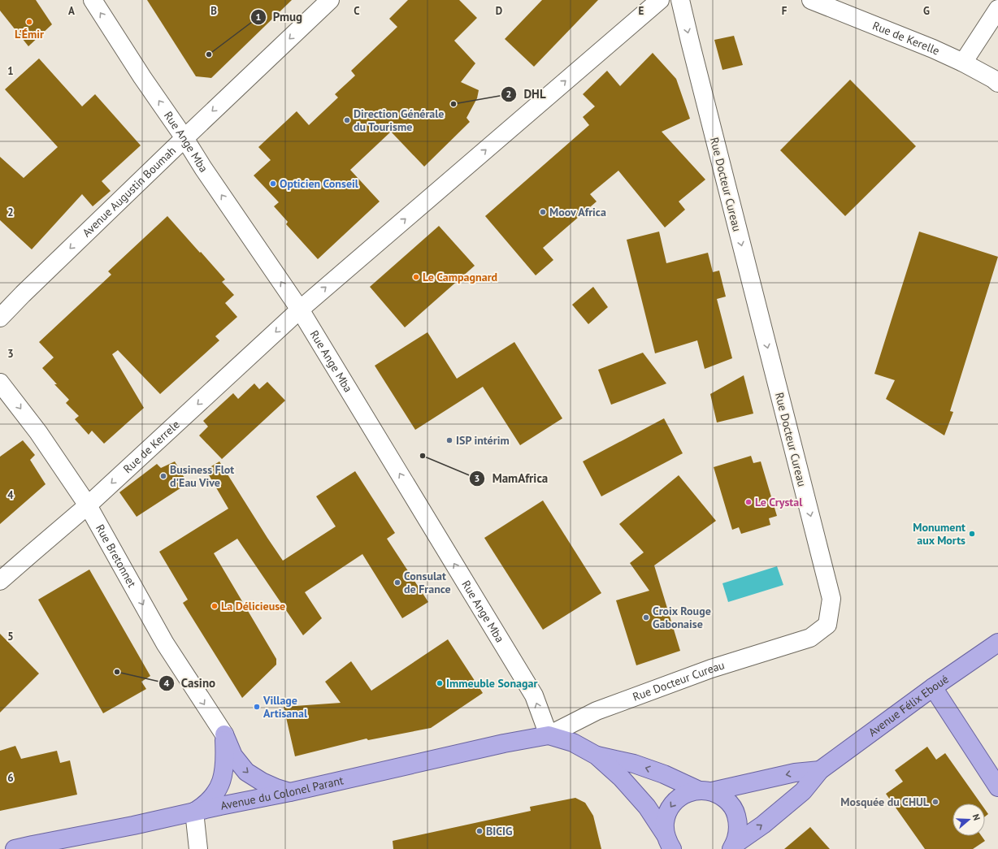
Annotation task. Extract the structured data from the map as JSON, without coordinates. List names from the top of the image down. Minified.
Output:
{"streets":{"main road":["Avenue Félix Eboué","Avenue du Colonel Parant"],"street":["Rue de Kerelle","Rue Ange Mba","Rue Docteur Cureau","Avenue Augustin Boumah","Rue de Kerrele","Rue Bretonnet"]},"crossings":[["Rue Ange Mba","Rue Docteur Cureau"],["Rue Ange Mba","Avenue Augustin Boumah"],["Rue Ange Mba","Rue de Kerrele"],["Rue Ange Mba","Avenue du Colonel Parant"],["Rue Docteur Cureau","Avenue du Colonel Parant"],["Rue de Kerrele","Rue Bretonnet"]],"one_way":["Rue Ange Mba","Avenue Augustin Boumah","Rue Bretonnet"],"places":["L'Émir","Pmug","DHL","Direction Générale du Tourisme","Opticien Conseil","Moov Africa","Le Campagnard","ISP intérim","MamAfrica","Business Flot d'Eau Vive","Le Crystal","Monument aux Morts","Consulat de France","La Délicieuse","Croix Rouge Gabonaise","Casino","Immeuble Sonagar","Village Artisanal","Mosquée du CHUL","BICIG"],"north":"right","grid":{"columns":["A","B","C","D","E","F","G"],"rows":["1","2","3","4","5","6"]}}
